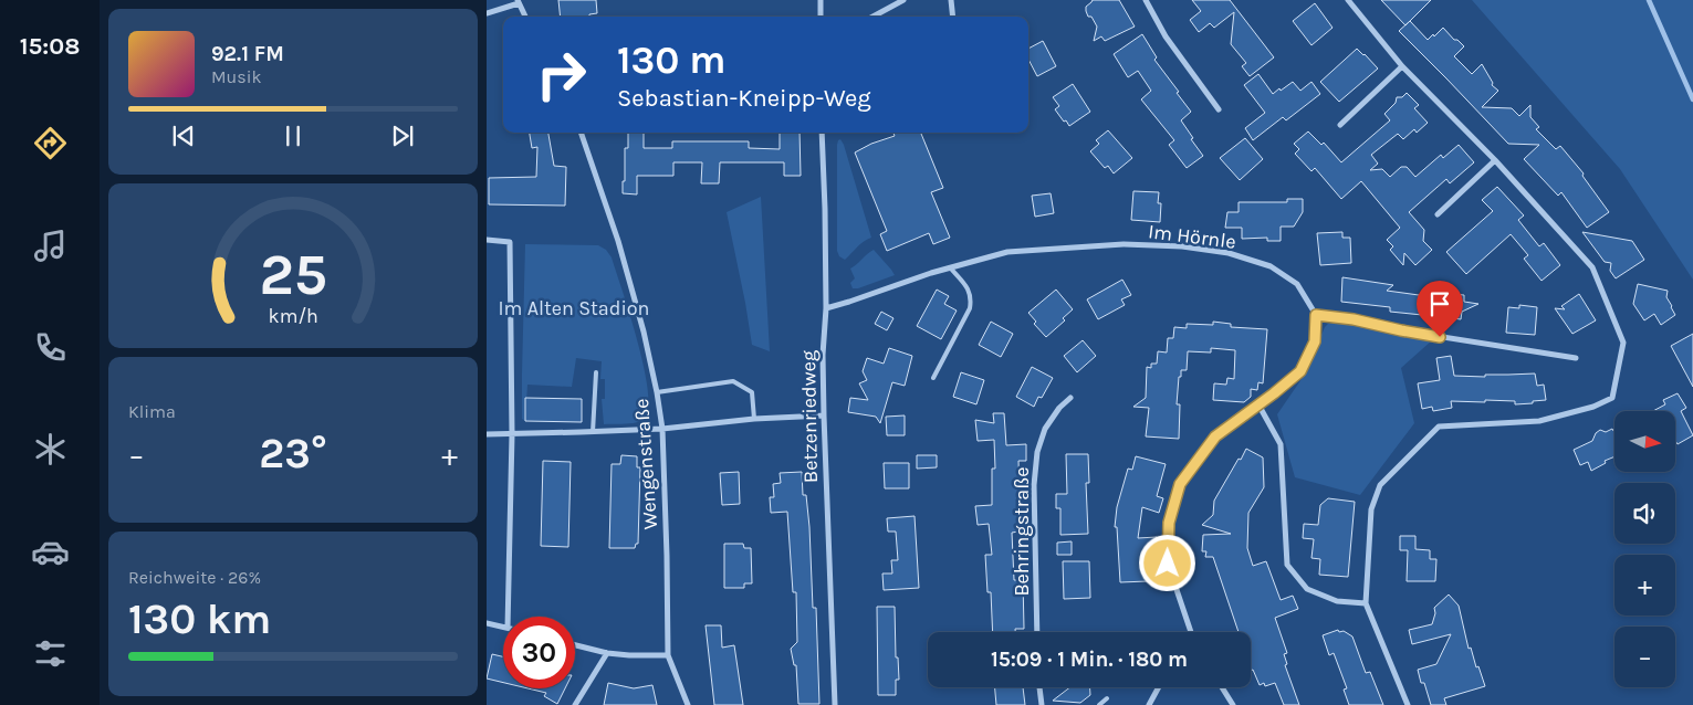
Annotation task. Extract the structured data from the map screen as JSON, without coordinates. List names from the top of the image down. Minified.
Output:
{"streets":{"street":["Im Hörnle","Betzenriedweg","Wengenstraße","Behringstraße"]},"crossings":[["Im Hörnle","Betzenriedweg"]],"parks":["Im Alten Stadion"],"north":"right","page":{"tabs":"15:08","turn":["130 m","Sebastian-Kneipp-Weg"],"song":["92.1 FM","Musik"],"tile":["Klima",["Reichweite · 26%","130 km"]],"map_buttons":["+","−"],"heat":["−","23°","+"],"limit":"30","trip":"15:09 · 1 Min. · 180 m","gauge":["25","km/h"]}}
